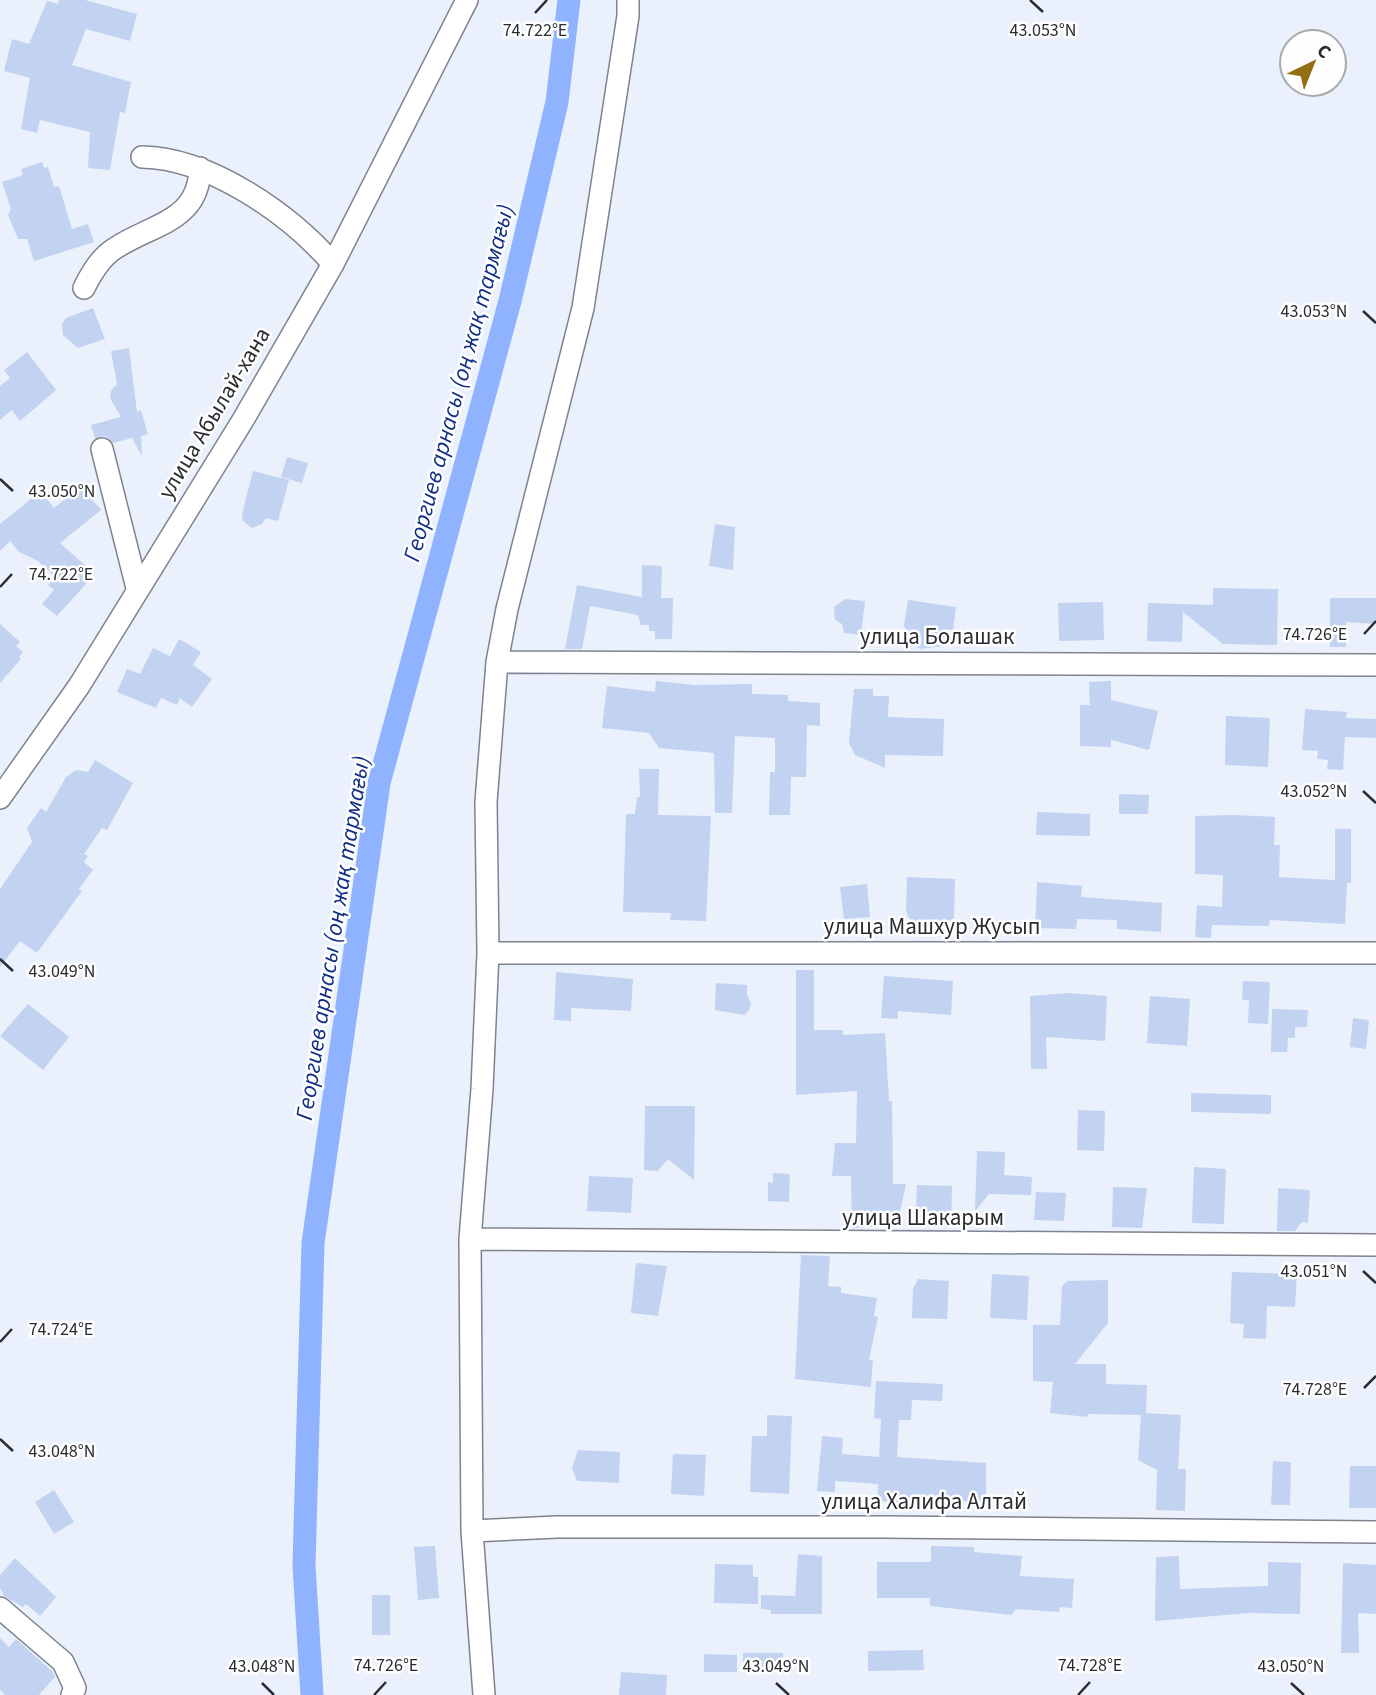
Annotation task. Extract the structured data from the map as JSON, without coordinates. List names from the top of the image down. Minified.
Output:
{"streets":{"street":["улица Абылай-хана","улица Болашак","улица Машхур Жусып","улица Шакарым","улица Халифа Алтай"]},"water":["Георгиев арнасы (оң жақ тармағы)"],"north":"top right","coordinates":["43.053°N","74.722°E","43.050°N","74.726°E","43.052°N","43.049°N","43.051°N","74.724°E","74.728°E","43.048°N"]}
